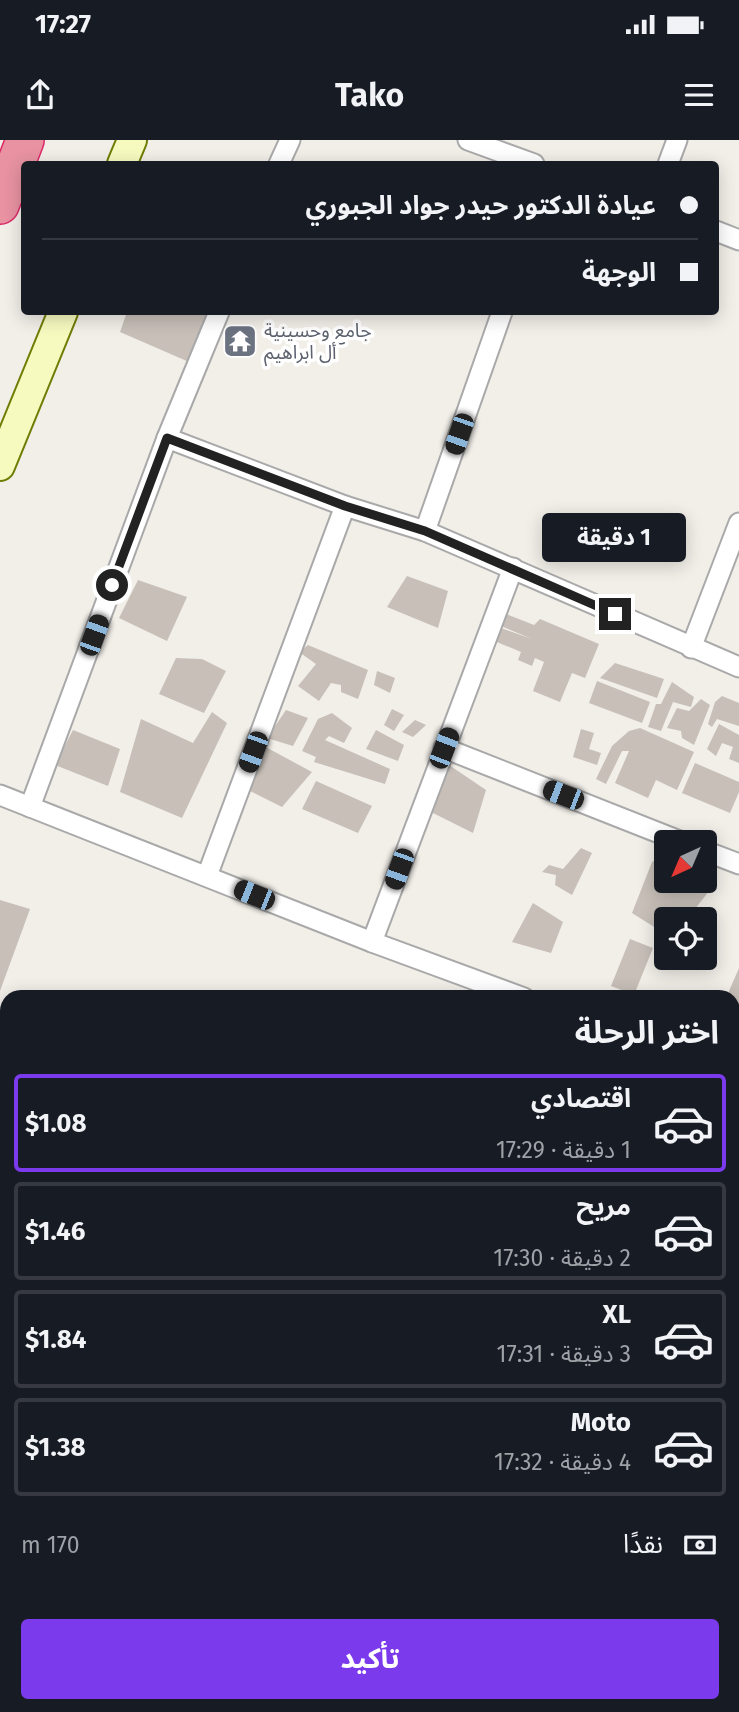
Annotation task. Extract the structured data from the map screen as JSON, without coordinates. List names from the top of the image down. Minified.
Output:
{"places":{"temple":["جامع وحسينية أل ابراهيم"]},"north":"bottom left","page":{"status":"17:27","header":"Tako","banner":["عيادة الدكتور حيدر جواد الجبوري","الوجهة"],"bubble":"1 دقيقة","heading":"اختر الرحلة","list":[{"name":"اقتصادي","note":"1 دقيقة · 17:29","value":"$1.08"},{"name":"مريح","note":"2 دقيقة · 17:30","value":"$1.46"},{"name":"XL","note":"3 دقيقة · 17:31","value":"$1.84"},{"name":"Moto","note":"4 دقيقة · 17:32","value":"$1.38"}],"pay":["نقدًا","170 m"],"buttons":"تأكيد"}}
